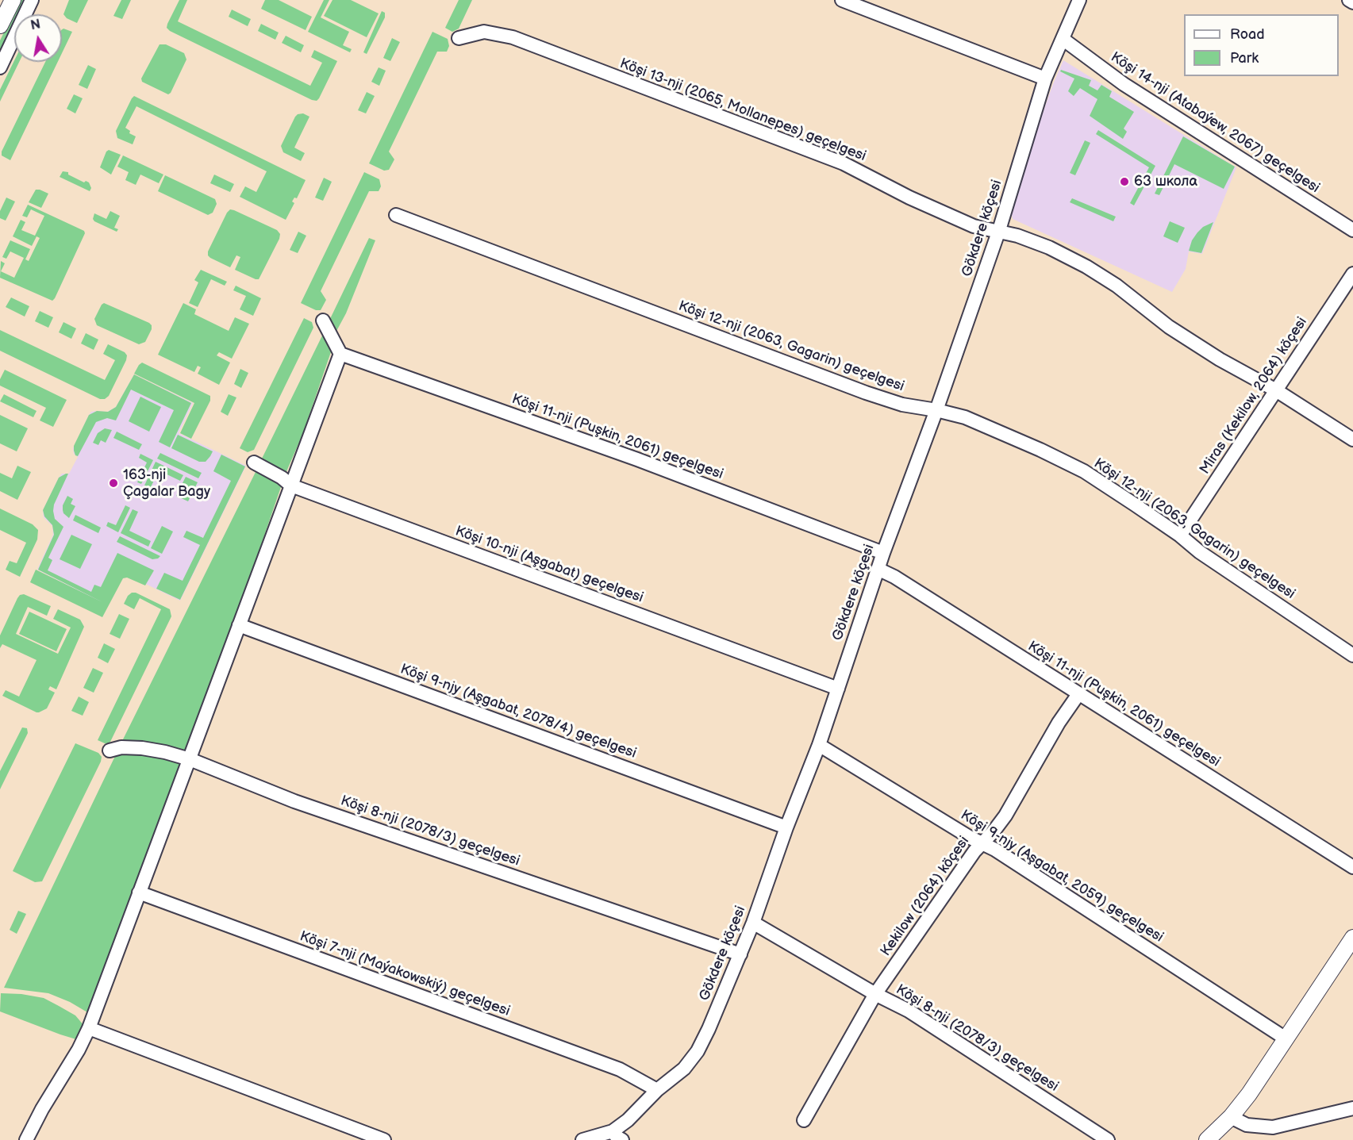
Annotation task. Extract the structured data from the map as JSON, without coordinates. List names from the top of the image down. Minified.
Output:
{"streets":{"street":["Köşi 13-nji (2065, Mollanepes) geçelgesi","Köşi 14-nji (Atabaýew, 2067) geçelgesi","Gökdere köçesi","Köşi 12-nji (2063, Gagarin) geçelgesi","Miras (Kekilow, 2064) köçesi","Köşi 11-nji (Puşkin, 2061) geçelgesi","Köşi 10-nji (Aşgabat) geçelgesi","Köşi 9-njy (Aşgabat, 2078/4) geçelgesi","Köşi 8-nji (2078/3) geçelgesi","Köşi 9-njy (Aşgabat, 2059) geçelgesi","Kekilow (2064) köçesi","Köşi 7-nji (Maýakowskiý) geçelgesi"]},"crossings":[["Köşi 13-nji (2065, Mollanepes) geçelgesi","Gökdere köçesi"],["Köşi 13-nji (2065, Mollanepes) geçelgesi","Miras (Kekilow, 2064) köçesi"],["Köşi 14-nji (Atabaýew, 2067) geçelgesi","Gökdere köçesi"],["Gökdere köçesi","Köşi 12-nji (2063, Gagarin) geçelgesi"],["Gökdere köçesi","Köşi 11-nji (Puşkin, 2061) geçelgesi"],["Gökdere köçesi","Köşi 10-nji (Aşgabat) geçelgesi"],["Gökdere köçesi","Köşi 9-njy (Aşgabat, 2078/4) geçelgesi"],["Gökdere köçesi","Köşi 8-nji (2078/3) geçelgesi"],["Gökdere köçesi","Köşi 9-njy (Aşgabat, 2059) geçelgesi"],["Gökdere köçesi","Köşi 7-nji (Maýakowskiý) geçelgesi"],["Köşi 12-nji (2063, Gagarin) geçelgesi","Miras (Kekilow, 2064) köçesi"],["Köşi 11-nji (Puşkin, 2061) geçelgesi","Kekilow (2064) köçesi"],["Köşi 8-nji (2078/3) geçelgesi","Kekilow (2064) köçesi"],["Köşi 9-njy (Aşgabat, 2059) geçelgesi","Kekilow (2064) köçesi"]],"places":["63 школа","163-nji Çagalar Bagy"],"legend":["Road","Park"],"north":"top"}
